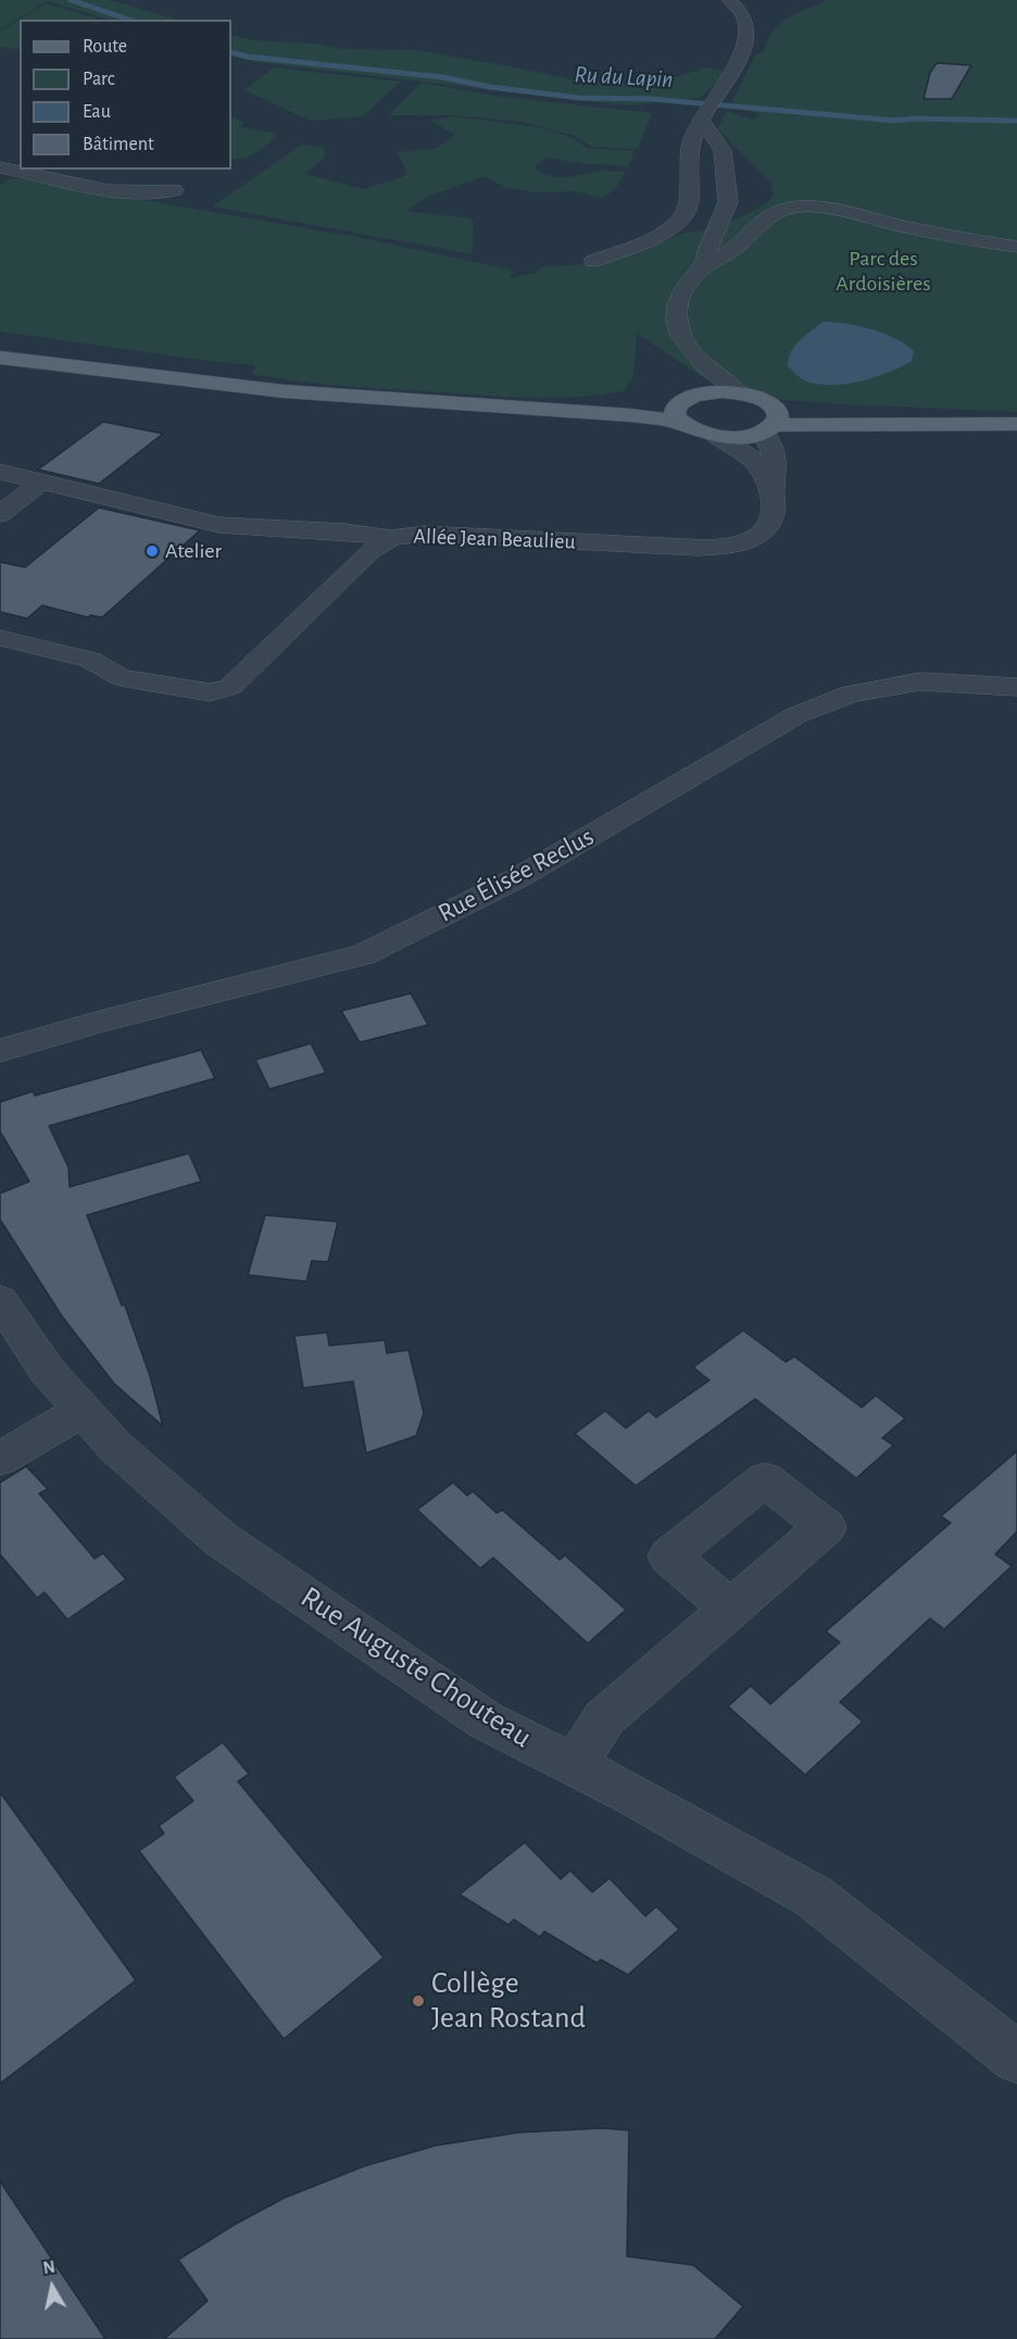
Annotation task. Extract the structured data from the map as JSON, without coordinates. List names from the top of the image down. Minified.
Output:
{"streets":{"street":["Allée Jean Beaulieu","Rue Élisée Reclus","Rue Auguste Chouteau"]},"water":["Ru du Lapin"],"parks":["Parc des Ardoisières"],"places":["Atelier","Collège Jean Rostand"],"legend":["Route","Parc","Eau","Bâtiment"],"north":"top"}
